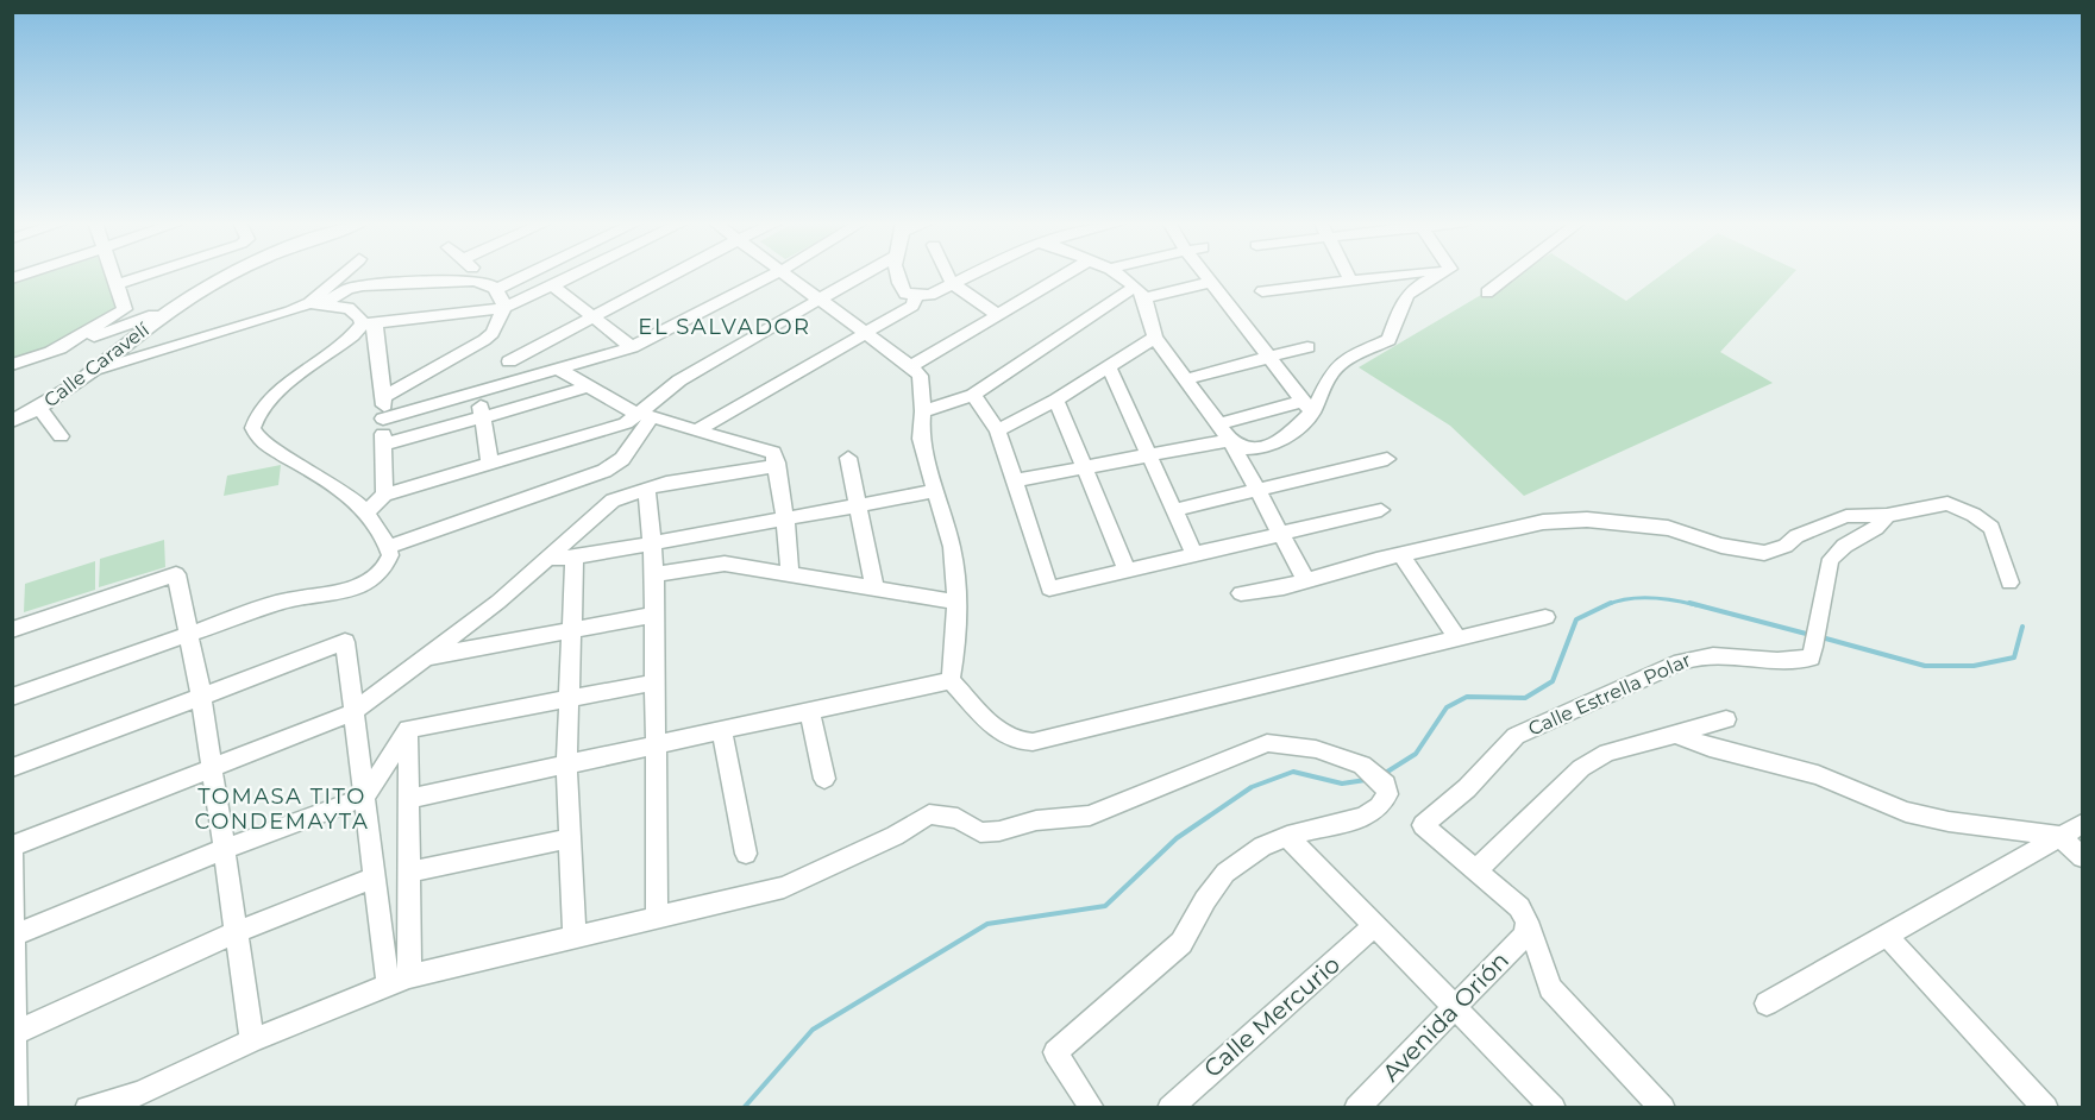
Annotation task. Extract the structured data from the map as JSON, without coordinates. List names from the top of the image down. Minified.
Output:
{"streets":{"street":["Calle Caravelí","Calle Estrella Polar","Calle Mercurio","Avenida Orión"]},"districts":["EL SALVADOR","TOMASA TITO CONDEMAYTA"]}
